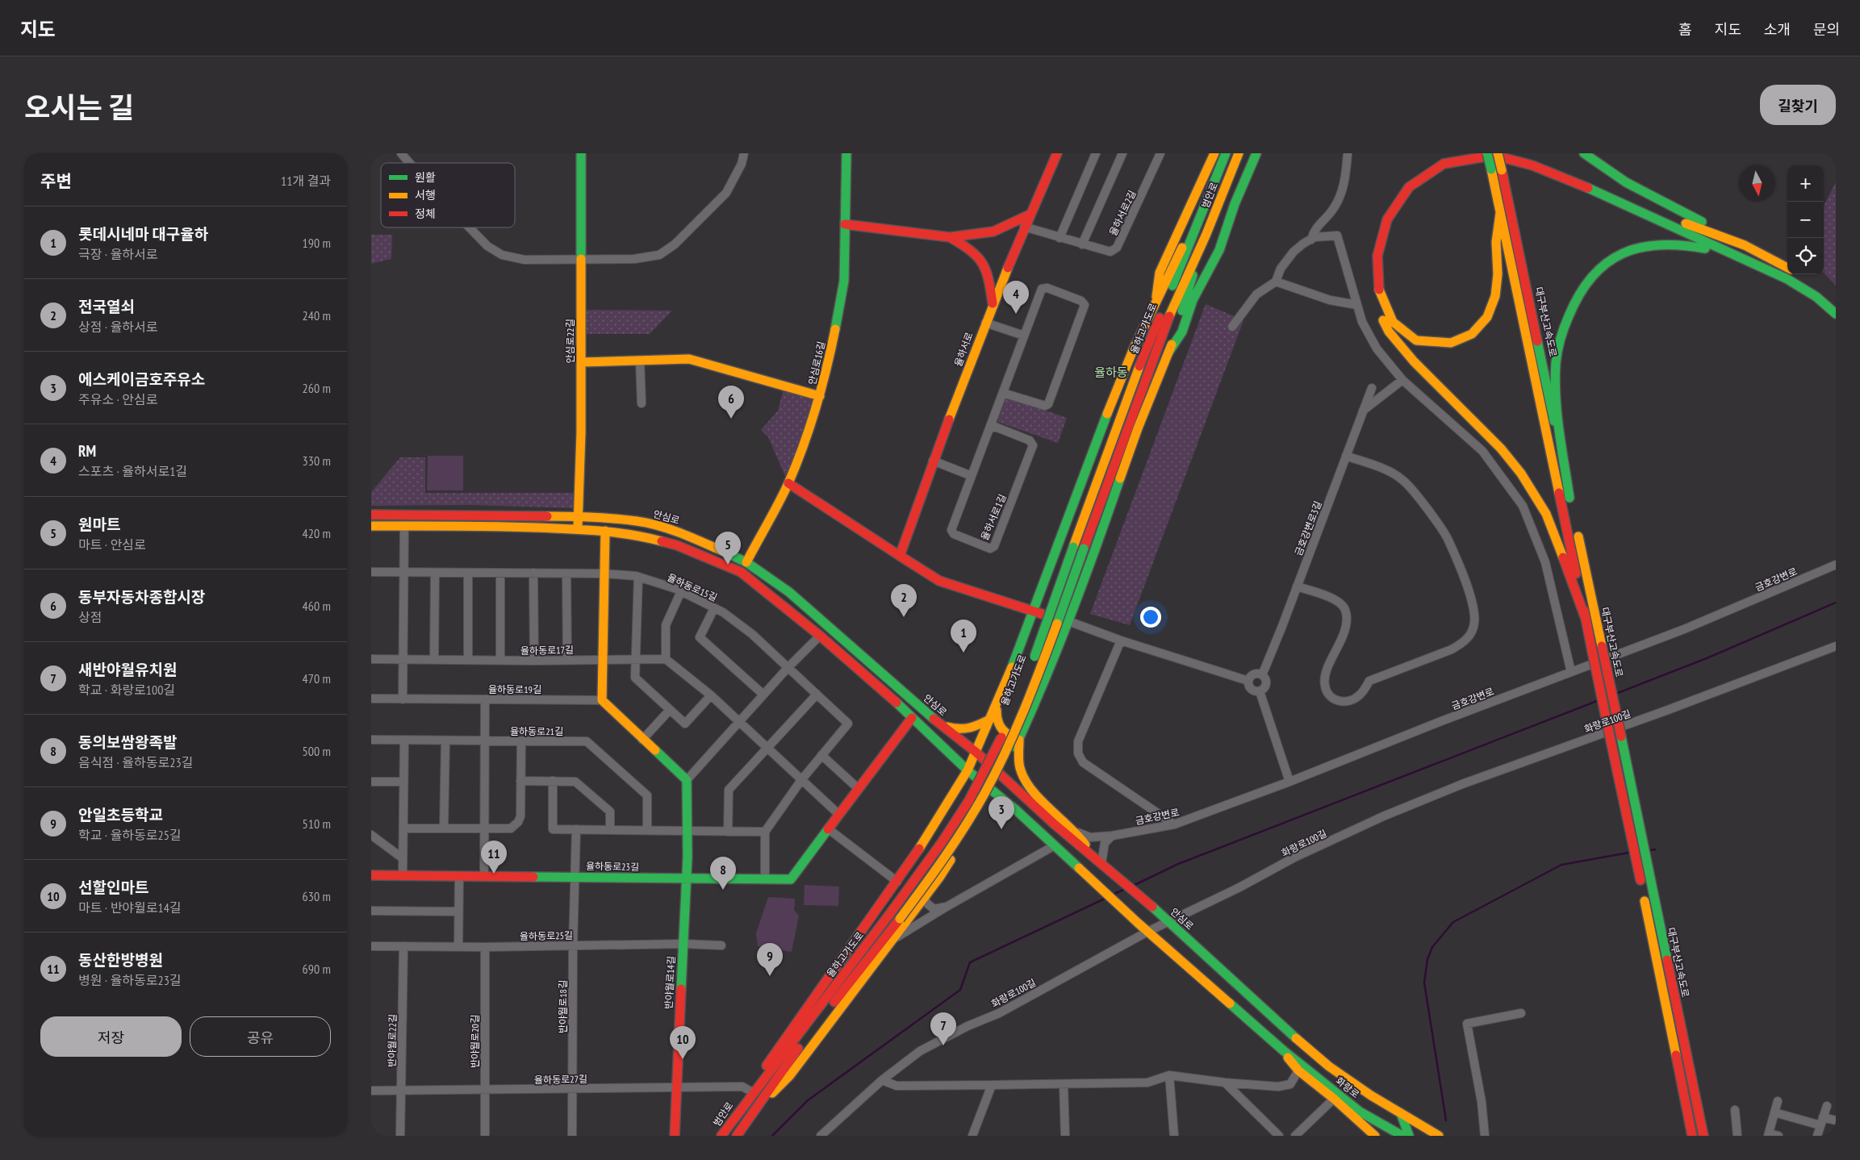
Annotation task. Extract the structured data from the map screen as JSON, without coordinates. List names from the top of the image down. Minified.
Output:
{"streets":{"main road":["범안로","대구부산고속도로","율하고가도로","안심로22길","율하서로","안심로16길","안심로","율하동로23길","반야월로14길","화랑로"],"street":["율하서로2길","율하서로1길","금호강변로3길","금호강변로","율하동로15길","율하동로17길","율하동로19길","화랑로100길","율하동로21길","율하동로25길","반야월로18길","반야월로22길","반야월로20길","율하동로27길"]},"crossings":[["범안로","율하고가도로"],["율하서로2길","율하서로"],["안심로22길","안심로"],["안심로16길","안심로"],["안심로","화랑로100길"],["율하동로23길","반야월로14길"],["율하동로23길","반야월로18길"],["율하동로25길","반야월로14길"],["율하동로25길","반야월로18길"],["율하동로25길","반야월로22길"],["율하동로25길","반야월로20길"],["반야월로14길","율하동로27길"],["반야월로18길","율하동로27길"],["반야월로22길","율하동로27길"],["반야월로20길","율하동로27길"]],"districts":["율하동"],"legend":["원활","서행","정체"],"north":"bottom","page":{"header":"지도","nav":["홈","지도","소개","문의"],"title":"오시는 길","buttons":["길찾기",["저장","공유"]],"heading":["주변","11개 결과"],"map_buttons":["+","−"],"list":[{"mark":"1","name":"롯데시네마 대구율하","note":"극장 · 율하서로","value":"190 m"},{"mark":"2","name":"전국열쇠","note":"상점 · 율하서로","value":"240 m"},{"mark":"3","name":"에스케이금호주유소","note":"주유소 · 안심로","value":"260 m"},{"mark":"4","name":"RM","note":"스포츠 · 율하서로1길","value":"330 m"},{"mark":"5","name":"원마트","note":"마트 · 안심로","value":"420 m"},{"mark":"6","name":"동부자동차종합시장","note":"상점","value":"460 m"},{"mark":"7","name":"새반야월유치원","note":"학교 · 화랑로100길","value":"470 m"},{"mark":"8","name":"동의보쌈왕족발","note":"음식점 · 율하동로23길","value":"500 m"},{"mark":"9","name":"안일초등학교","note":"학교 · 율하동로25길","value":"510 m"},{"mark":"10","name":"선할인마트","note":"마트 · 반야월로14길","value":"630 m"},{"mark":"11","name":"동산한방병원","note":"병원 · 율하동로23길","value":"690 m"}],"pins":["4","6","5","2","1","3","11","8","9","7","10"]}}
